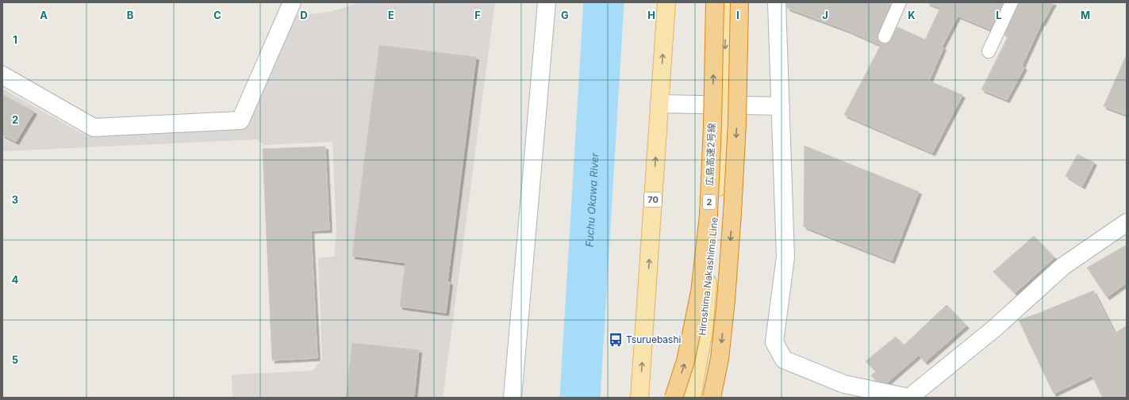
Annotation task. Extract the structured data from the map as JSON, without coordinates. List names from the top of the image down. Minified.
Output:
{"streets":{"highway":["広島高速2号線","2"],"main road":["70","Hiroshima Nakashima Line"]},"water":["Fuchu Okawa River"],"places":{"bus stop":["Tsuruebashi"]},"grid":{"columns":["A","B","C","D","E","F","G","H","I","J","K","L","M"],"rows":["1","2","3","4","5"]}}
